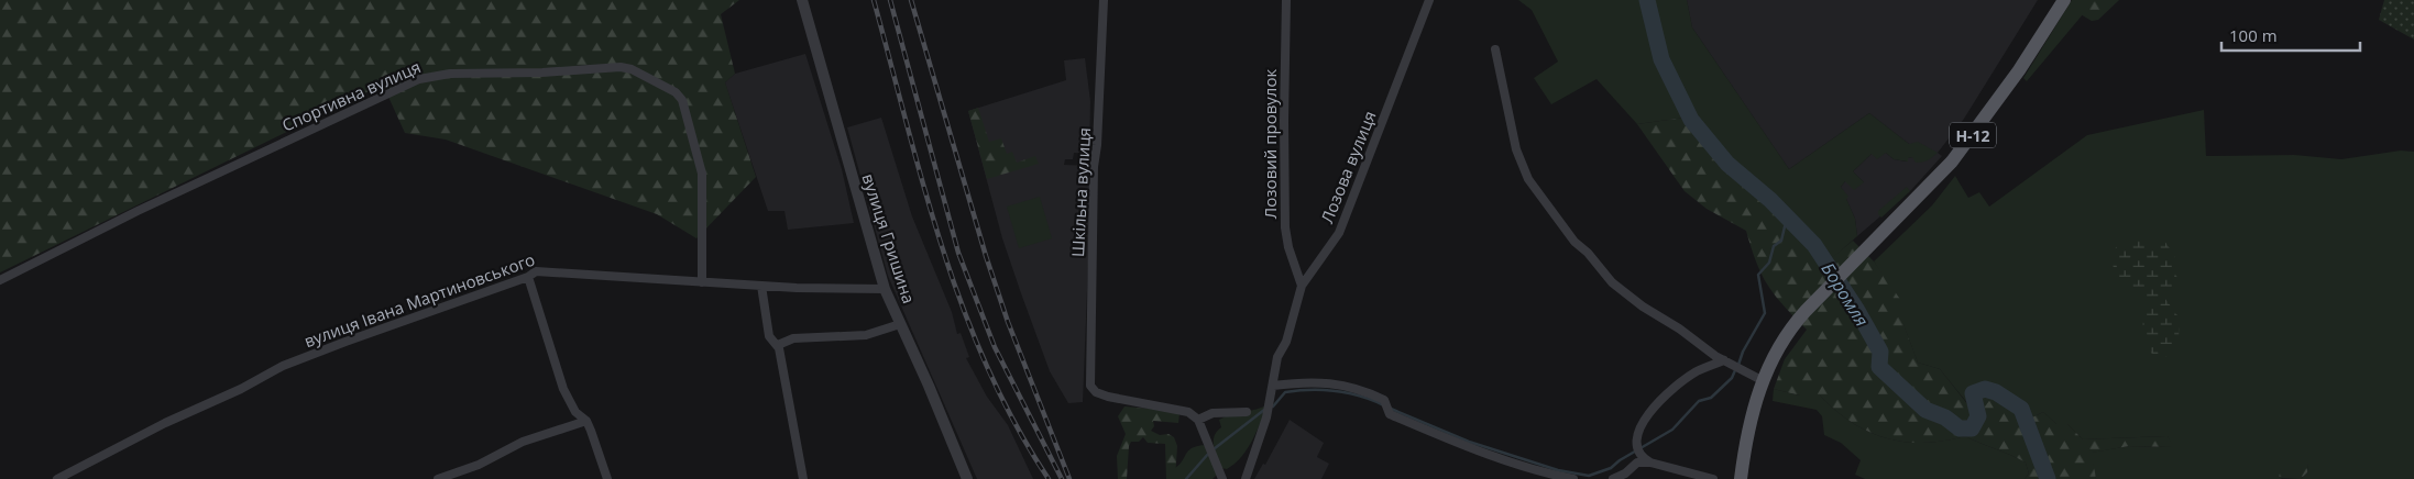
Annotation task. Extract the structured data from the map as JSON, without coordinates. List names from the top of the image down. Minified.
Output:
{"streets":{"main road":["Н-12"],"street":["Спортивна вулиця","Лозовий провулок","Лозова вулиця","Шкільна вулиця","вулиця Гришина","вулиця Івана Мартиновського"]},"crossings":[["Спортивна вулиця","вулиця Івана Мартиновського"],["Лозовий провулок","Лозова вулиця"],["вулиця Гришина","вулиця Івана Мартиновського"]],"water":["Боромля"],"scale_bar":"100 m"}
